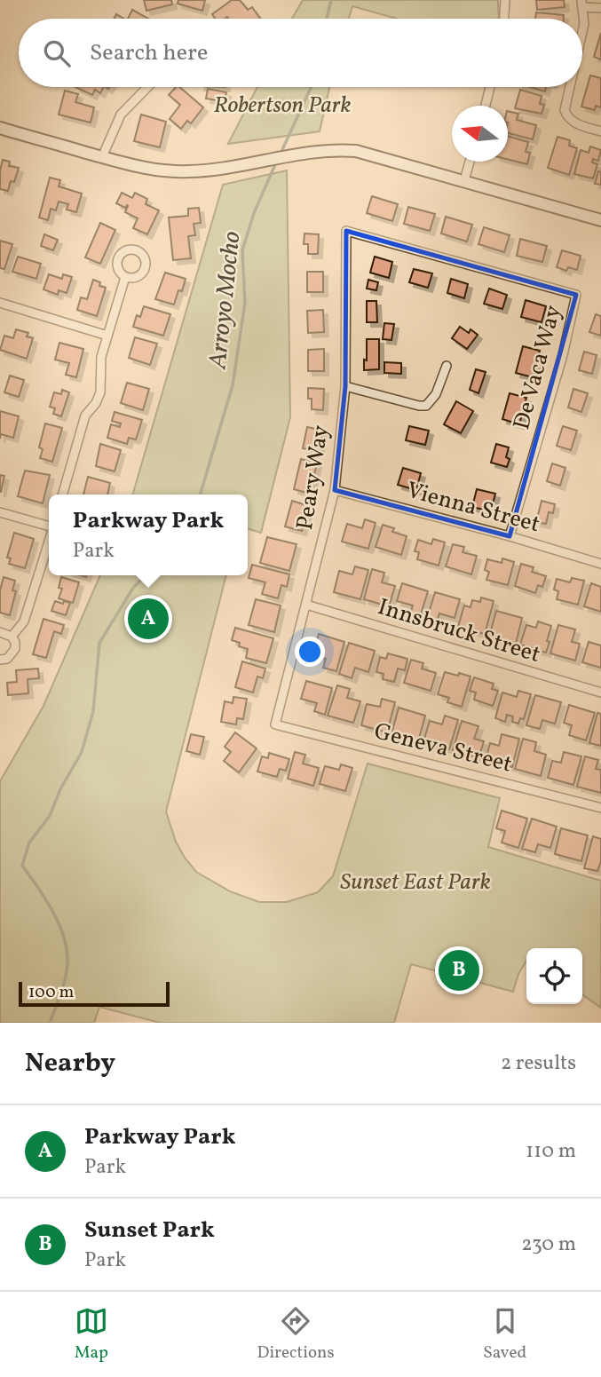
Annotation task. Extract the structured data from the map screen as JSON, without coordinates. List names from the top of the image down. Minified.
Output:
{"streets":{"street":["De Vaca Way","Peary Way","Vienna Street","Innsbruck Street","Geneva Street"]},"crossings":[["De Vaca Way","Peary Way"],["De Vaca Way","Vienna Street"],["Peary Way","Vienna Street"],["Peary Way","Innsbruck Street"],["Peary Way","Geneva Street"]],"water":["Arroyo Mocho"],"parks":["Robertson Park","Sunset East Park"],"scale_bar":"100 m","north":"left","page":{"search":"Search here","popup":["Parkway Park","Park"],"pins":["A","B"],"scale":"100 m","heading":["Nearby","2 results"],"list":[{"mark":"A","name":"Parkway Park","note":"Park","value":"110 m"},{"mark":"B","name":"Sunset Park","note":"Park","value":"230 m"}],"nav":["Map","Directions","Saved"]}}
